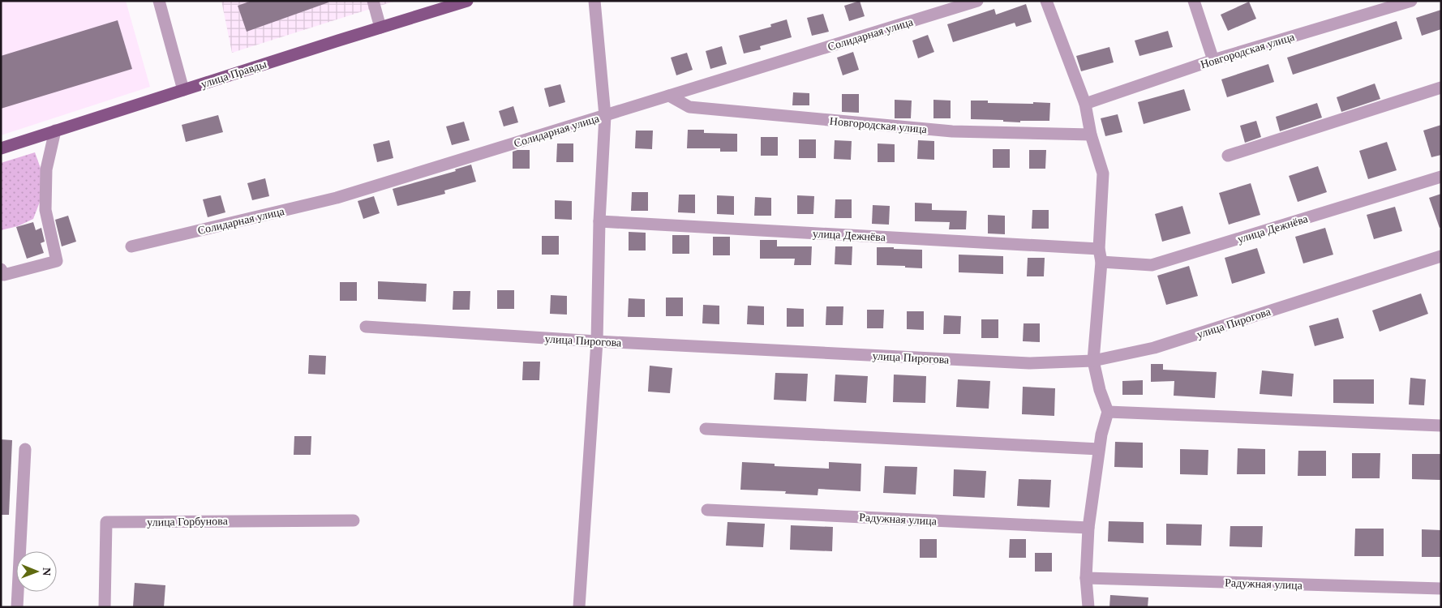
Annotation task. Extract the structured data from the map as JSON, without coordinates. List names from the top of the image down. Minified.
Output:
{"streets":{"main road":["улица Правды"],"street":["Солидарная улица","Новгородская улица","улица Дежнёва","улица Пирогова","Радужная улица","улица Горбунова"]},"crossings":[["Солидарная улица","Новгородская улица"]],"north":"right"}
